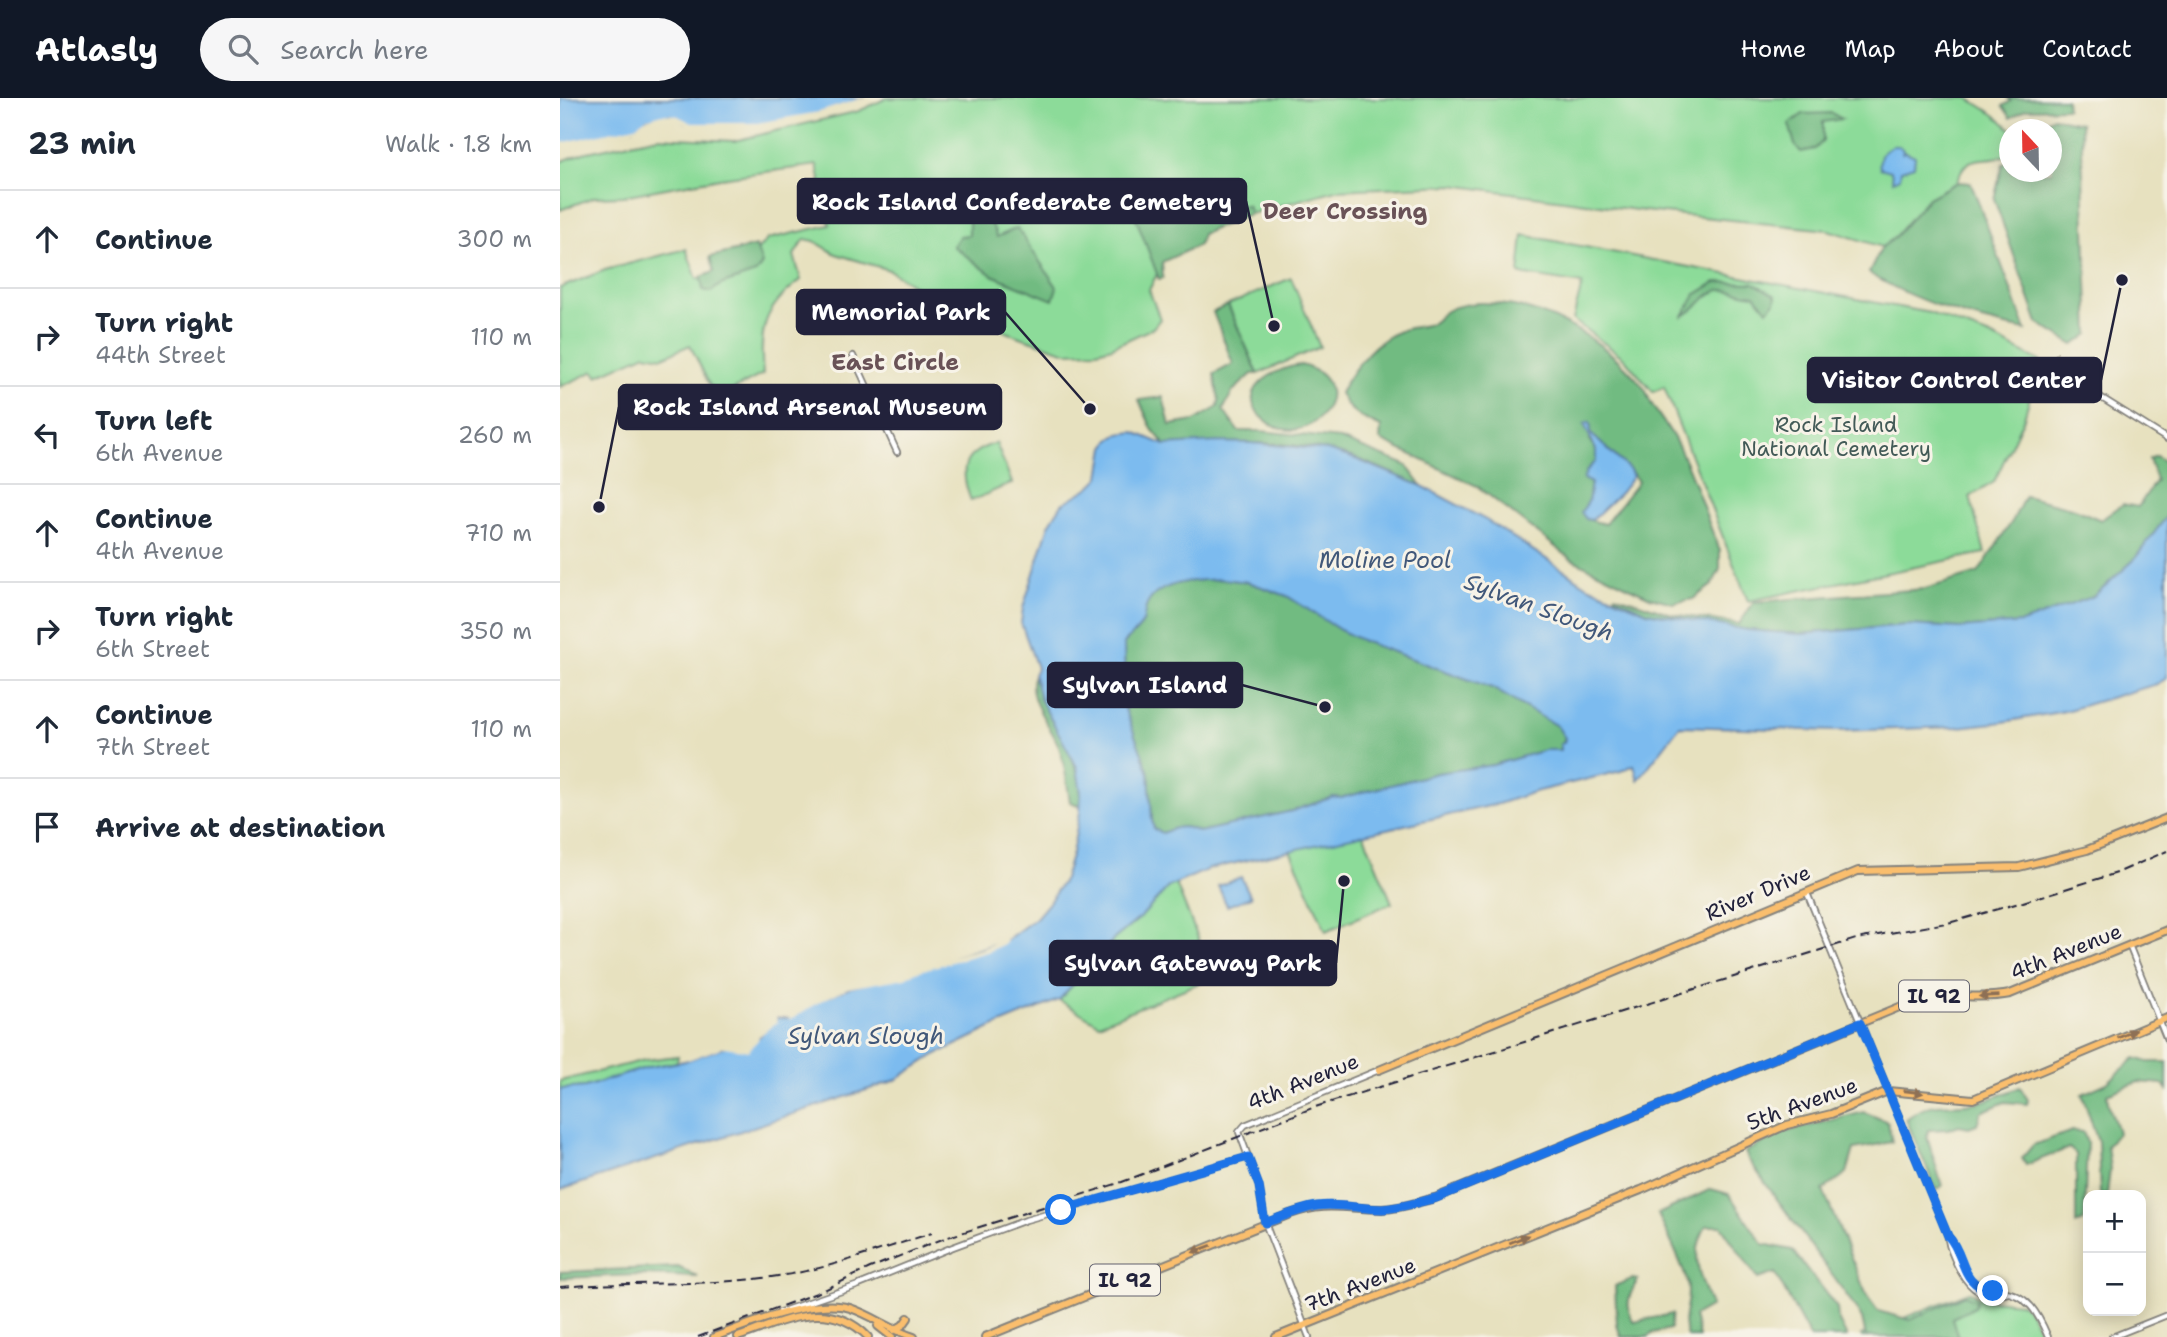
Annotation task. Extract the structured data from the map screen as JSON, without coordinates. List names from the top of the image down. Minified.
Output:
{"streets":{"main road":["River Drive","4th Avenue","IL 92","5th Avenue","7th Avenue"]},"crossings":[["River Drive","4th Avenue"],["4th Avenue","IL 92"],["5th Avenue","7th Avenue"]],"one_way":["5th Avenue"],"districts":["Deer Crossing","East Circle"],"water":["Moline Pool","Sylvan Slough"],"parks":["Rock Island National Cemetery"],"places":["Visitor Control Center","Rock Island Confederate Cemetery","Memorial Park","Rock Island Arsenal Museum","Sylvan Island","Sylvan Gateway Park"],"north":"top","page":{"header":"Atlasly","search":"Search here","nav":["Home","Map","About","Contact"],"heading":["23 min","Walk · 1.8 km"],"list":[["Continue","300 m"],["Turn right","44th Street","110 m"],["Turn left","6th Avenue","260 m"],["Continue","4th Avenue","710 m"],["Turn right","6th Street","350 m"],["Continue","7th Street","110 m"],"Arrive at destination"],"map_buttons":["+","−"]}}
